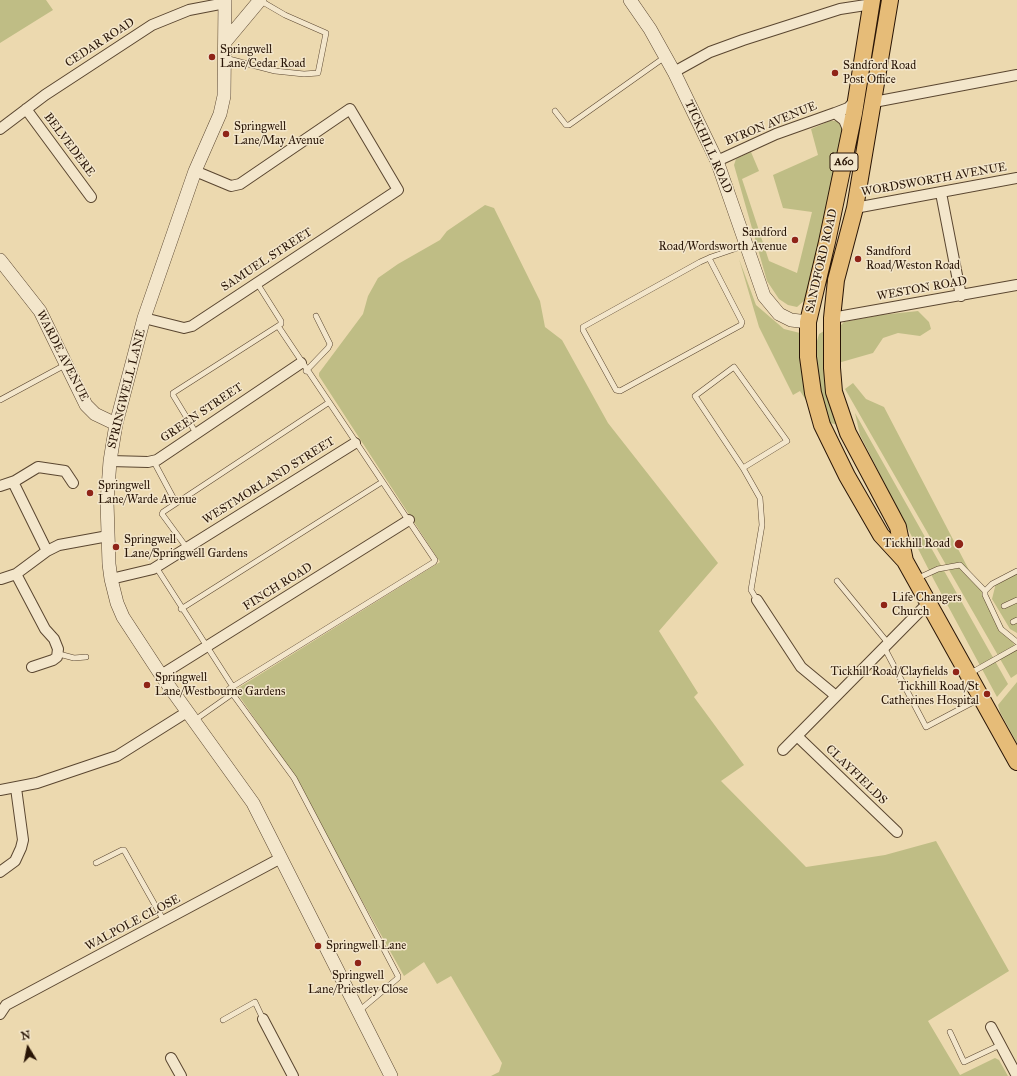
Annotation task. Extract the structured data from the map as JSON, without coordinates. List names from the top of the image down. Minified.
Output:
{"streets":{"main road":["A60","SANDFORD ROAD"],"street":["CEDAR ROAD","BYRON AVENUE","BELVEDERE","TICKHILL ROAD","WORDSWORTH AVENUE","SAMUEL STREET","WESTON ROAD","WARDE AVENUE","SPRINGWELL LANE","GREEN STREET","WESTMORLAND STREET","FINCH ROAD","CLAYFIELDS","WALPOLE CLOSE"]},"crossings":[["CEDAR ROAD","BELVEDERE"],["CEDAR ROAD","SPRINGWELL LANE"],["BYRON AVENUE","TICKHILL ROAD"],["BYRON AVENUE","SANDFORD ROAD"],["TICKHILL ROAD","A60"],["TICKHILL ROAD","SANDFORD ROAD"],["A60","SANDFORD ROAD"],["A60","WESTON ROAD"],["WORDSWORTH AVENUE","SANDFORD ROAD"],["SAMUEL STREET","SPRINGWELL LANE"],["SANDFORD ROAD","WESTON ROAD"],["WARDE AVENUE","SPRINGWELL LANE"],["SPRINGWELL LANE","GREEN STREET"],["SPRINGWELL LANE","WESTMORLAND STREET"],["SPRINGWELL LANE","FINCH ROAD"],["SPRINGWELL LANE","WALPOLE CLOSE"]],"places":["Springwell Lane/Cedar Road","Sandford Road Post Office","Springwell Lane/May Avenue","Sandford Road/Wordsworth Avenue","Sandford Road/Weston Road","Springwell Lane/Warde Avenue","Tickhill Road","Springwell Lane/Springwell Gardens","Life Changers Church","Tickhill Road/Clayfields","Springwell Lane/Westbourne Gardens","Tickhill Road/St Catherines Hospital","Springwell Lane","Springwell Lane/Priestley Close"],"north":"top"}
